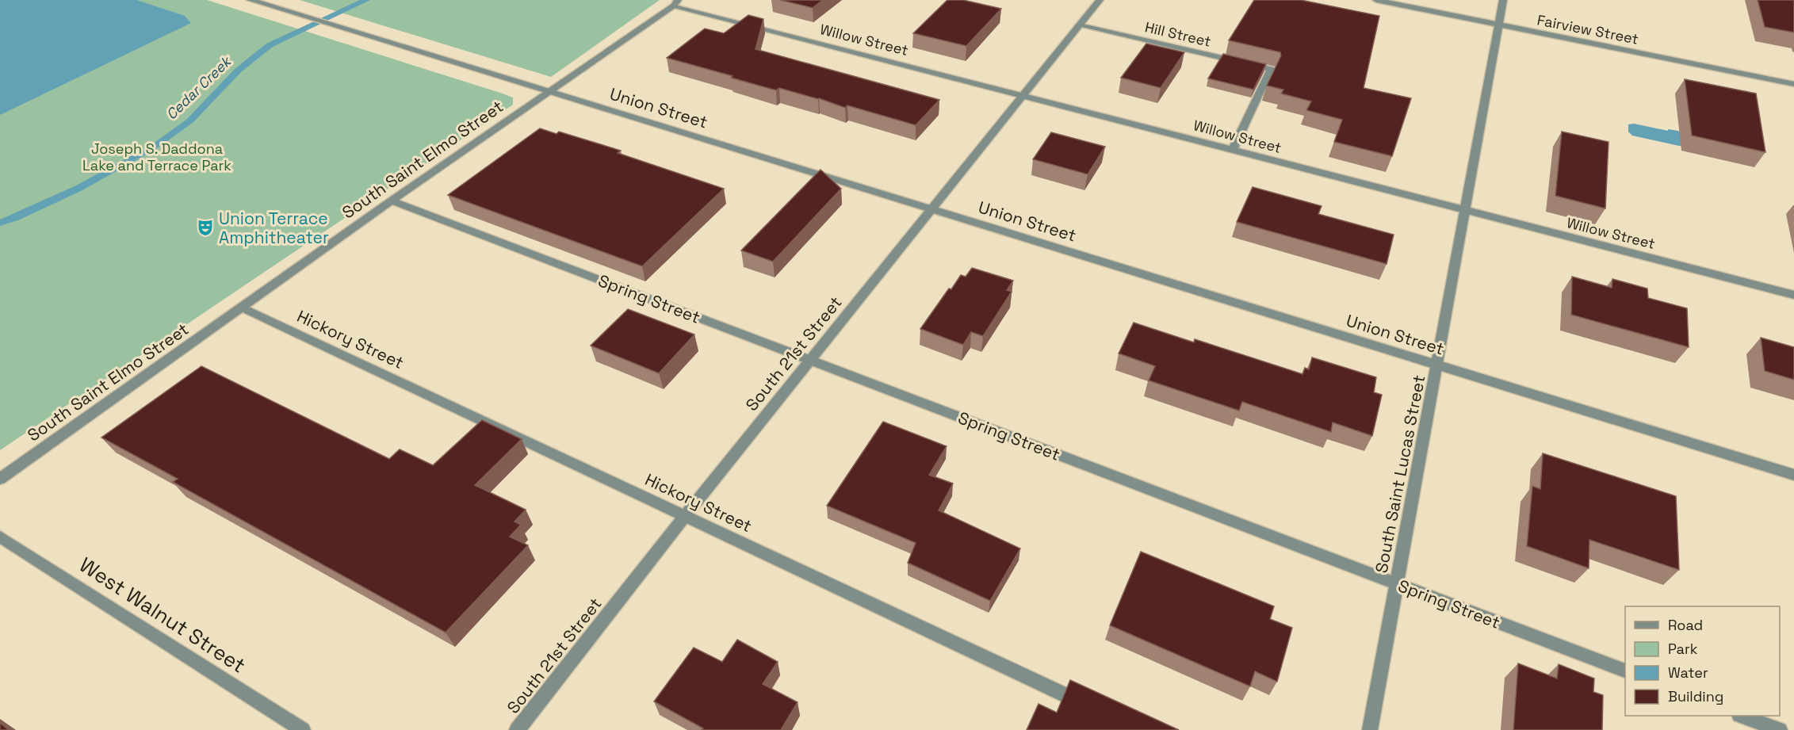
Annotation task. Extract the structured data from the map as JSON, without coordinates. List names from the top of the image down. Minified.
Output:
{"streets":{"street":["Fairview Street","Hill Street","Willow Street","Union Street","South Saint Elmo Street","Spring Street","Hickory Street","South 21st Street","South Saint Lucas Street","West Walnut Street"]},"crossings":[["Fairview Street","South Saint Lucas Street"],["Hill Street","Willow Street"],["Hill Street","South 21st Street"],["Willow Street","South Saint Elmo Street"],["Willow Street","South 21st Street"],["Willow Street","South Saint Lucas Street"],["Union Street","South Saint Elmo Street"],["Union Street","South 21st Street"],["Union Street","South Saint Lucas Street"],["South Saint Elmo Street","Spring Street"],["South Saint Elmo Street","Hickory Street"],["Spring Street","South 21st Street"],["Spring Street","South Saint Lucas Street"],["Hickory Street","South 21st Street"]],"water":["Cedar Creek"],"parks":["Joseph S. Daddona Lake and Terrace Park"],"places":{"theatre":["Union Terrace Amphitheater"]},"legend":["Road","Park","Water","Building"]}
